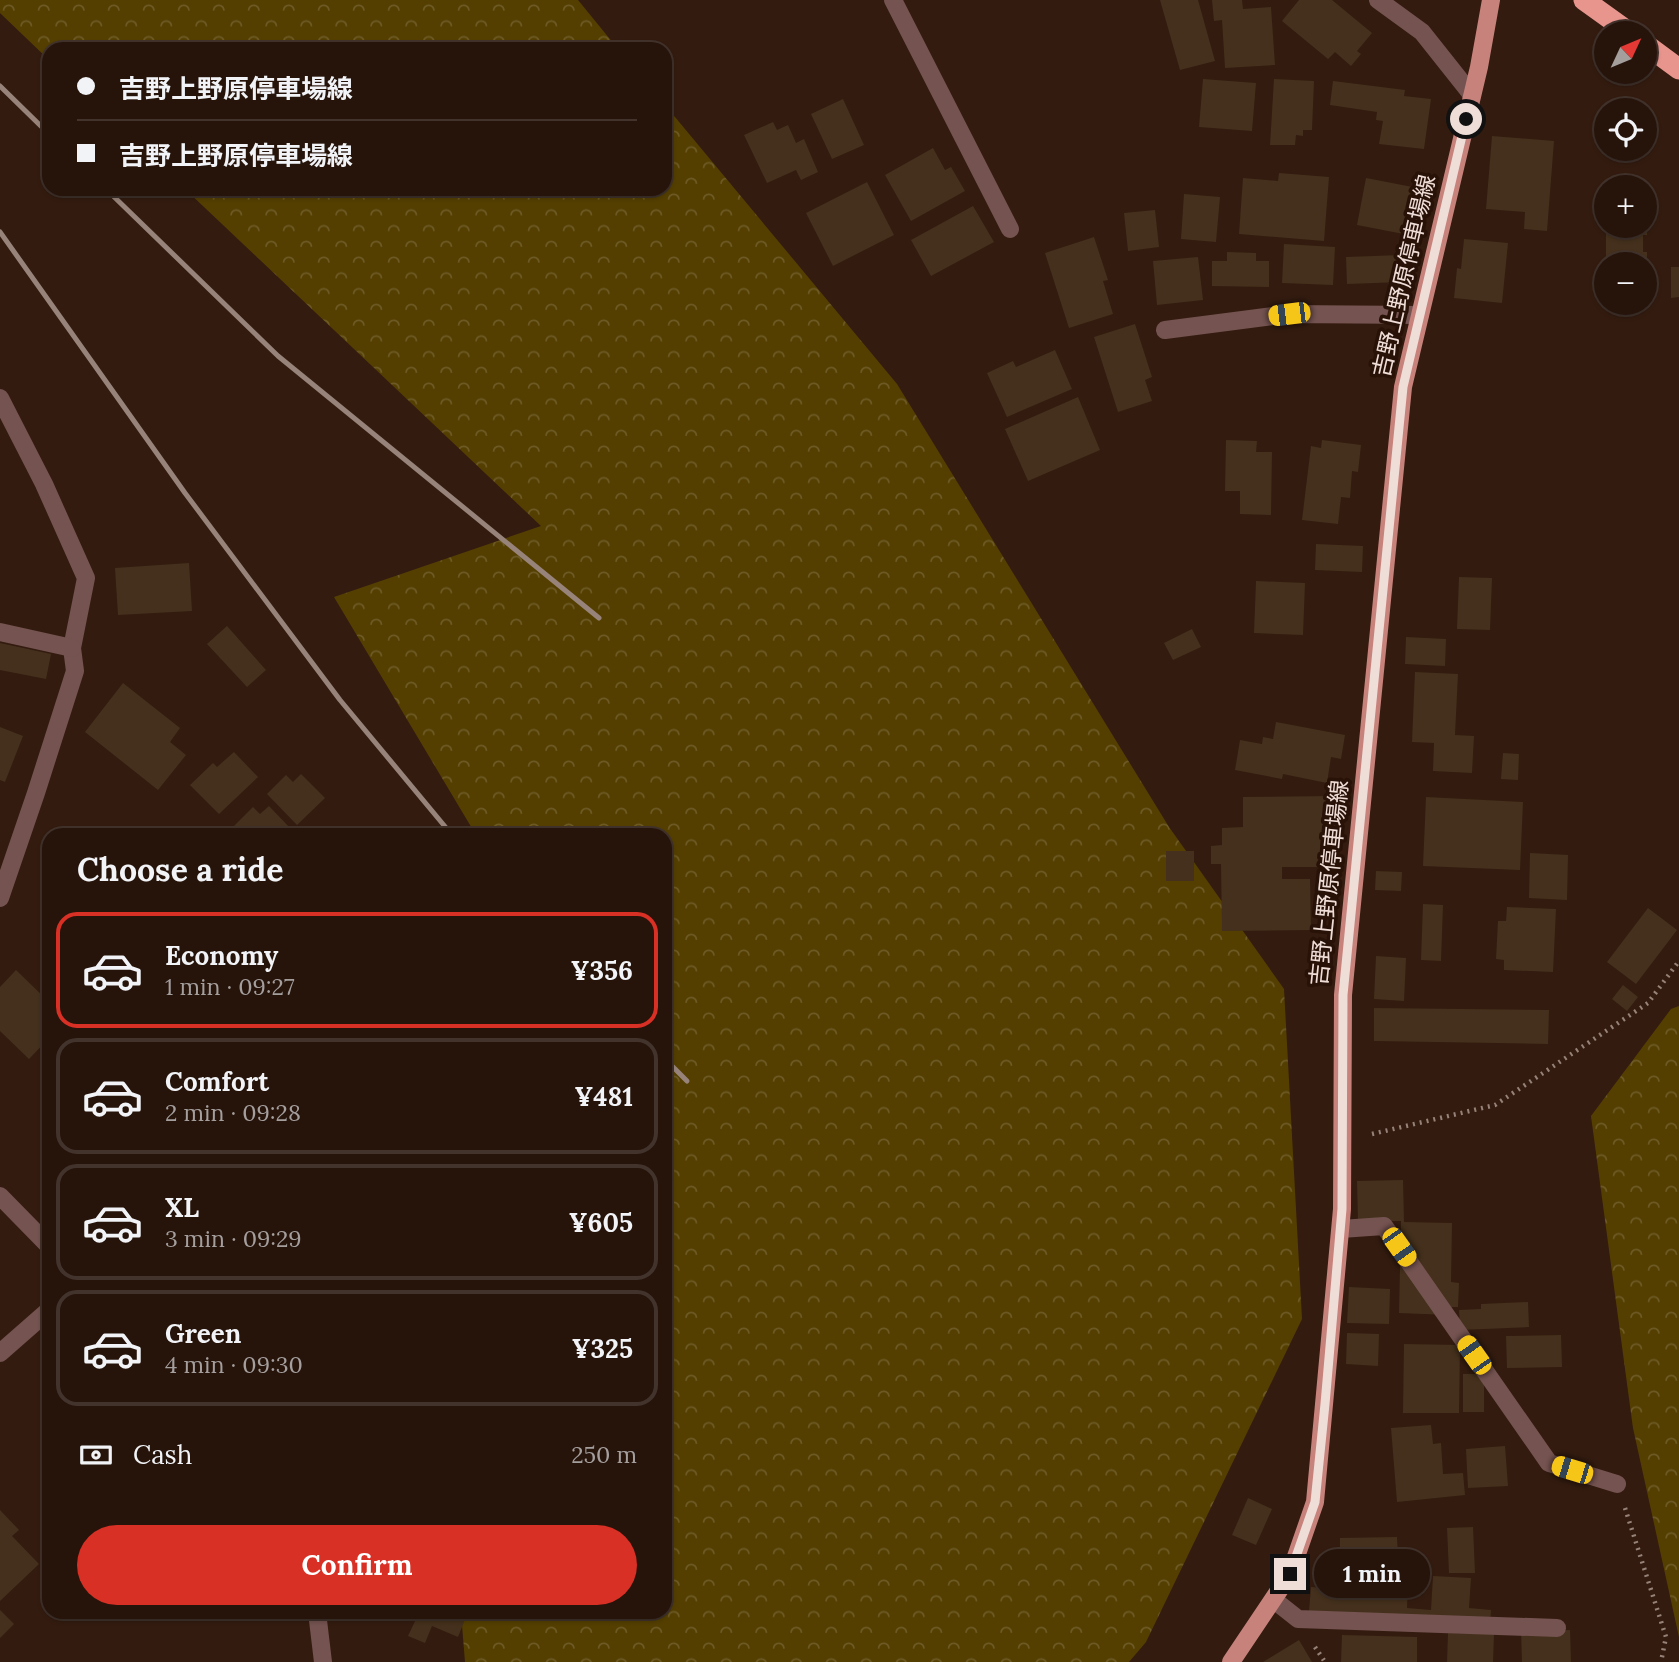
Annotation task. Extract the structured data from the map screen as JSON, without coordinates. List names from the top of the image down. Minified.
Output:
{"streets":{"main road":["吉野上野原停車場線"]},"north":"top right","page":{"map_buttons":["+","−"],"banner":["吉野上野原停車場線","吉野上野原停車場線"],"heading":"Choose a ride","list":[{"name":"Economy","note":"1 min · 09:27","value":"¥356"},{"name":"Comfort","note":"2 min · 09:28","value":"¥481"},{"name":"XL","note":"3 min · 09:29","value":"¥605"},{"name":"Green","note":"4 min · 09:30","value":"¥325"}],"pay":["Cash","250 m"],"buttons":"Confirm","bubble":"1 min"}}
